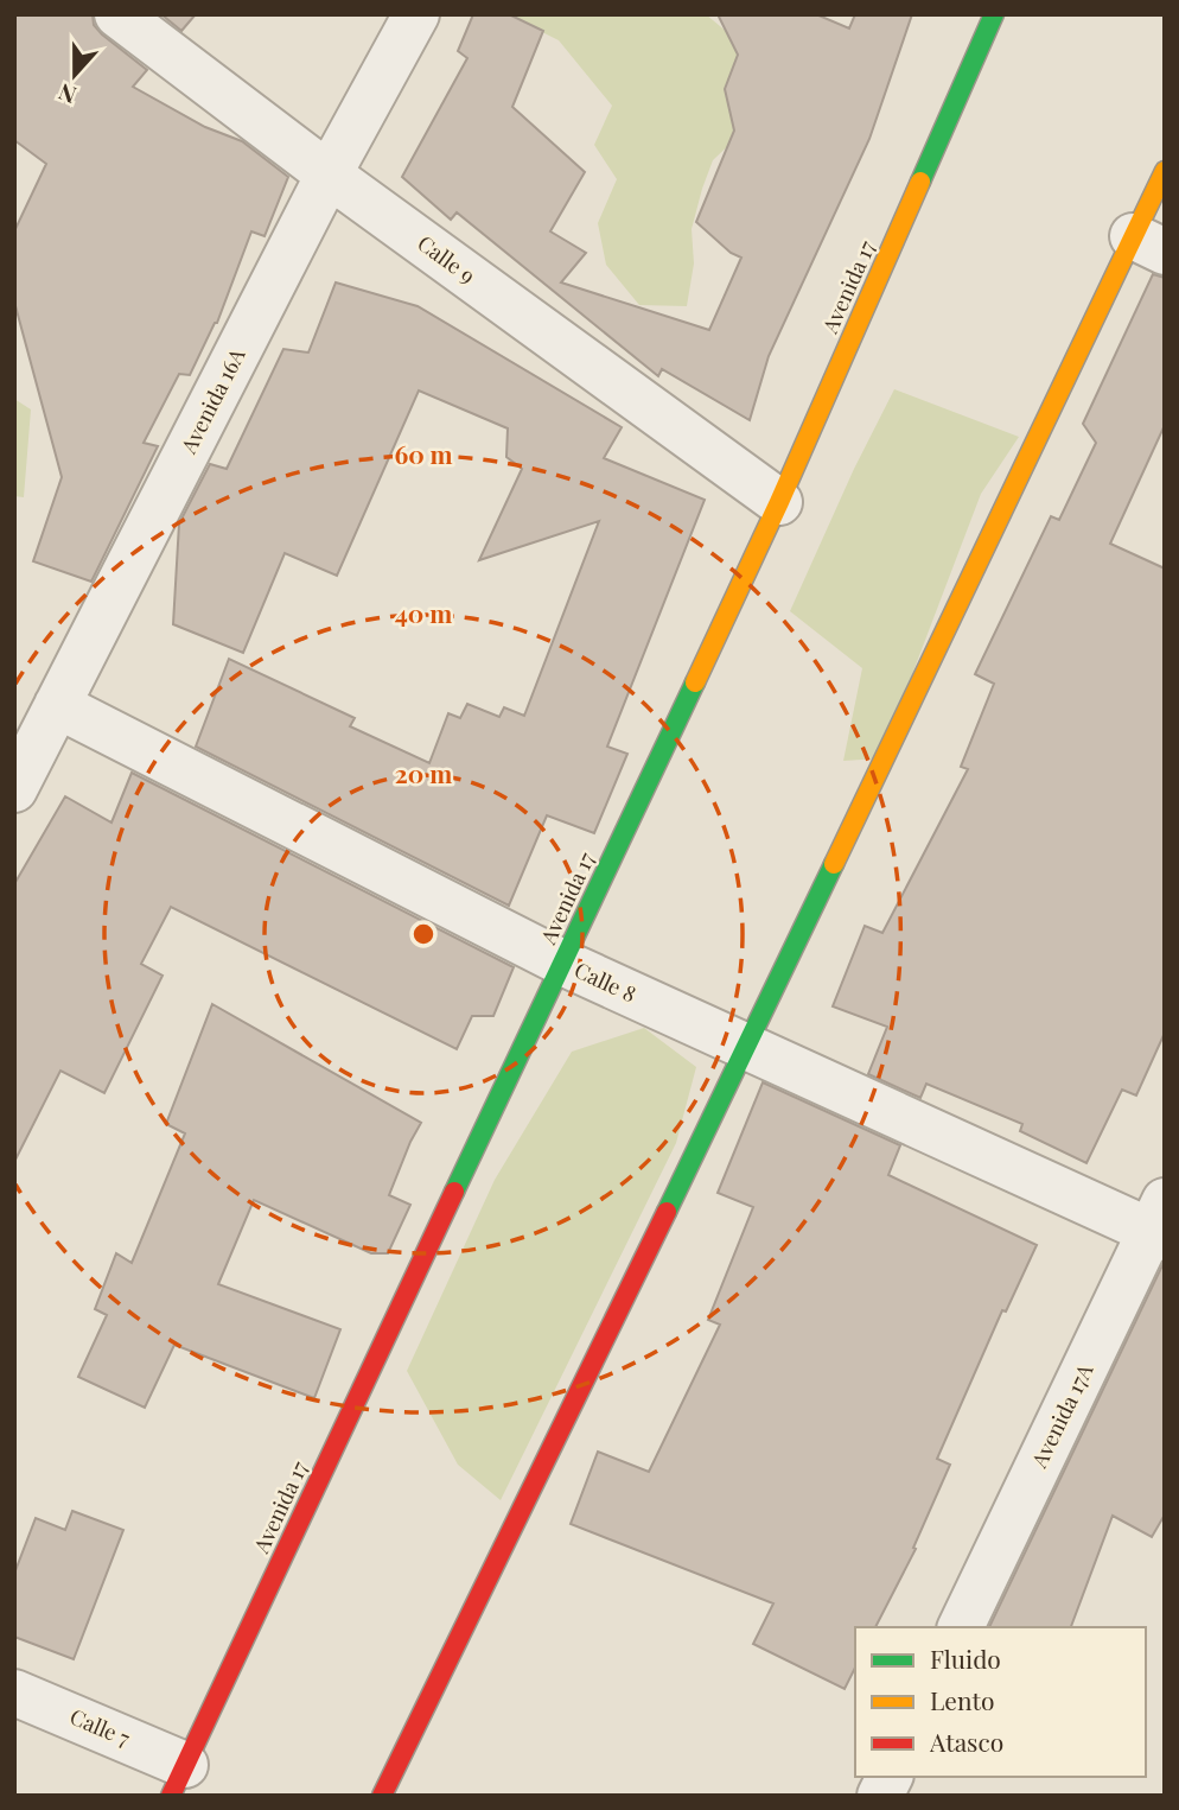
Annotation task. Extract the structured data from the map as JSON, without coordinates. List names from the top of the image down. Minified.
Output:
{"streets":{"main road":["Avenida 17"],"street":["Calle 9","Avenida 16A","Calle 8","Avenida 17A","Calle 7"]},"crossings":[["Calle 9","Avenida 17"],["Calle 9","Avenida 16A"],["Avenida 17","Calle 8"],["Avenida 17","Calle 7"],["Avenida 16A","Calle 8"],["Calle 8","Avenida 17A"]],"legend":["Fluido","Lento","Atasco"],"north":"bottom","rings":["60 m","40 m","20 m"]}
